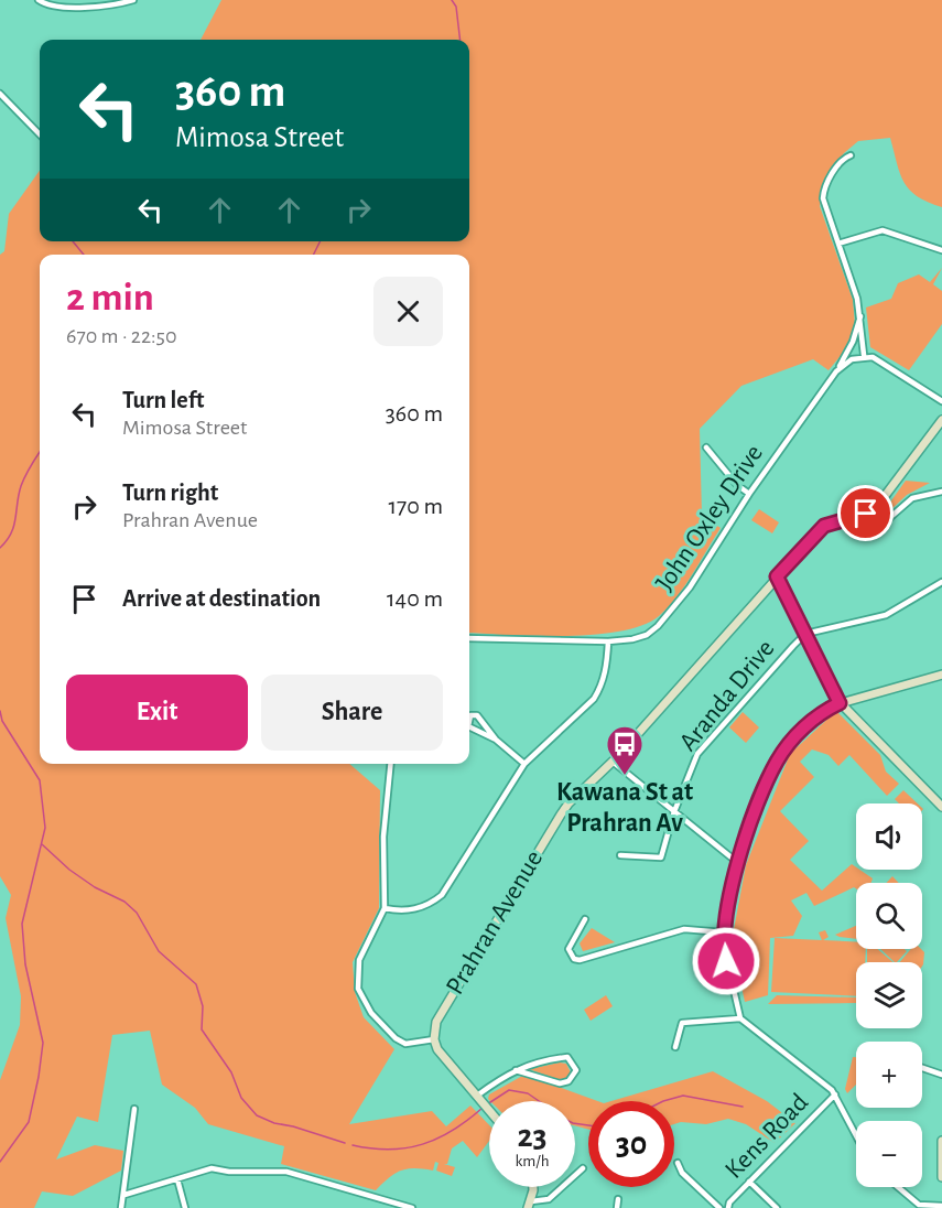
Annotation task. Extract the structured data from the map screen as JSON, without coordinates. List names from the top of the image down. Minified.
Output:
{"streets":{"street":["John Oxley Drive","Aranda Drive","Prahran Avenue","Kens Road"]},"places":{"bus stop":["Kawana St at Prahran Av"]},"page":{"turn":["360 m","Mimosa Street"],"heading":["2 min","670 m · 22:50"],"list":[{"name":"Turn left","note":"Mimosa Street","value":"360 m"},{"name":"Turn right","note":"Prahran Avenue","value":"170 m"},{"name":"Arrive at destination","value":"140 m"}],"buttons":["Exit","Share"],"map_buttons":["+","−"],"speed":"23 km/h","limit":"30"}}
